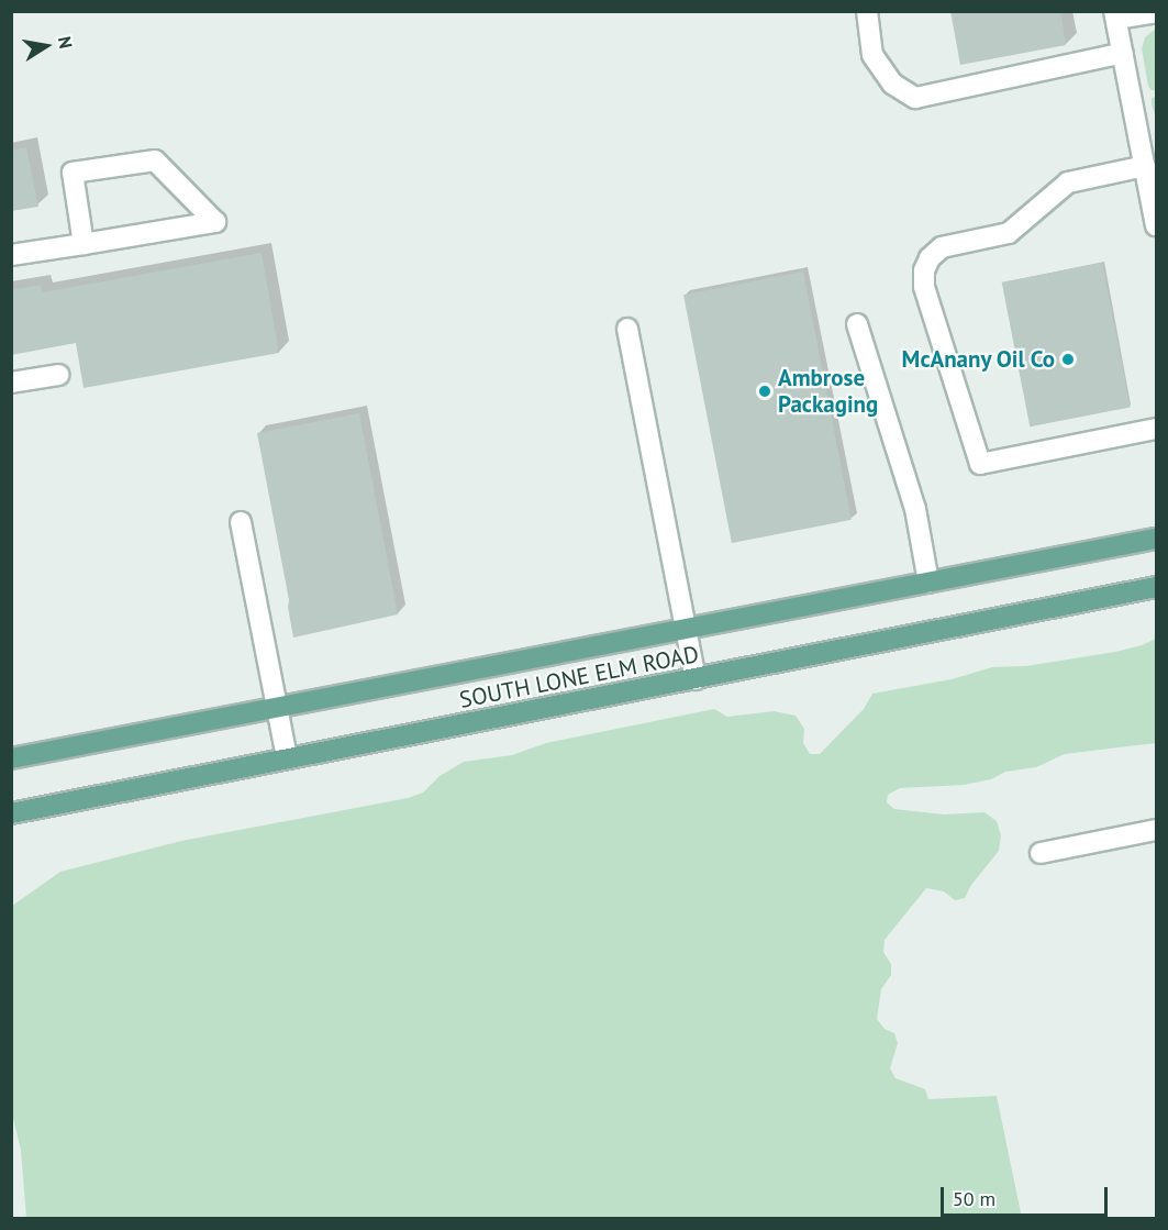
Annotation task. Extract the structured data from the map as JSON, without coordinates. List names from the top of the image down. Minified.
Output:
{"streets":{"main road":["SOUTH LONE ELM ROAD"]},"places":["McAnany Oil Co","Ambrose Packaging"],"scale_bar":"50 m","north":"right"}
